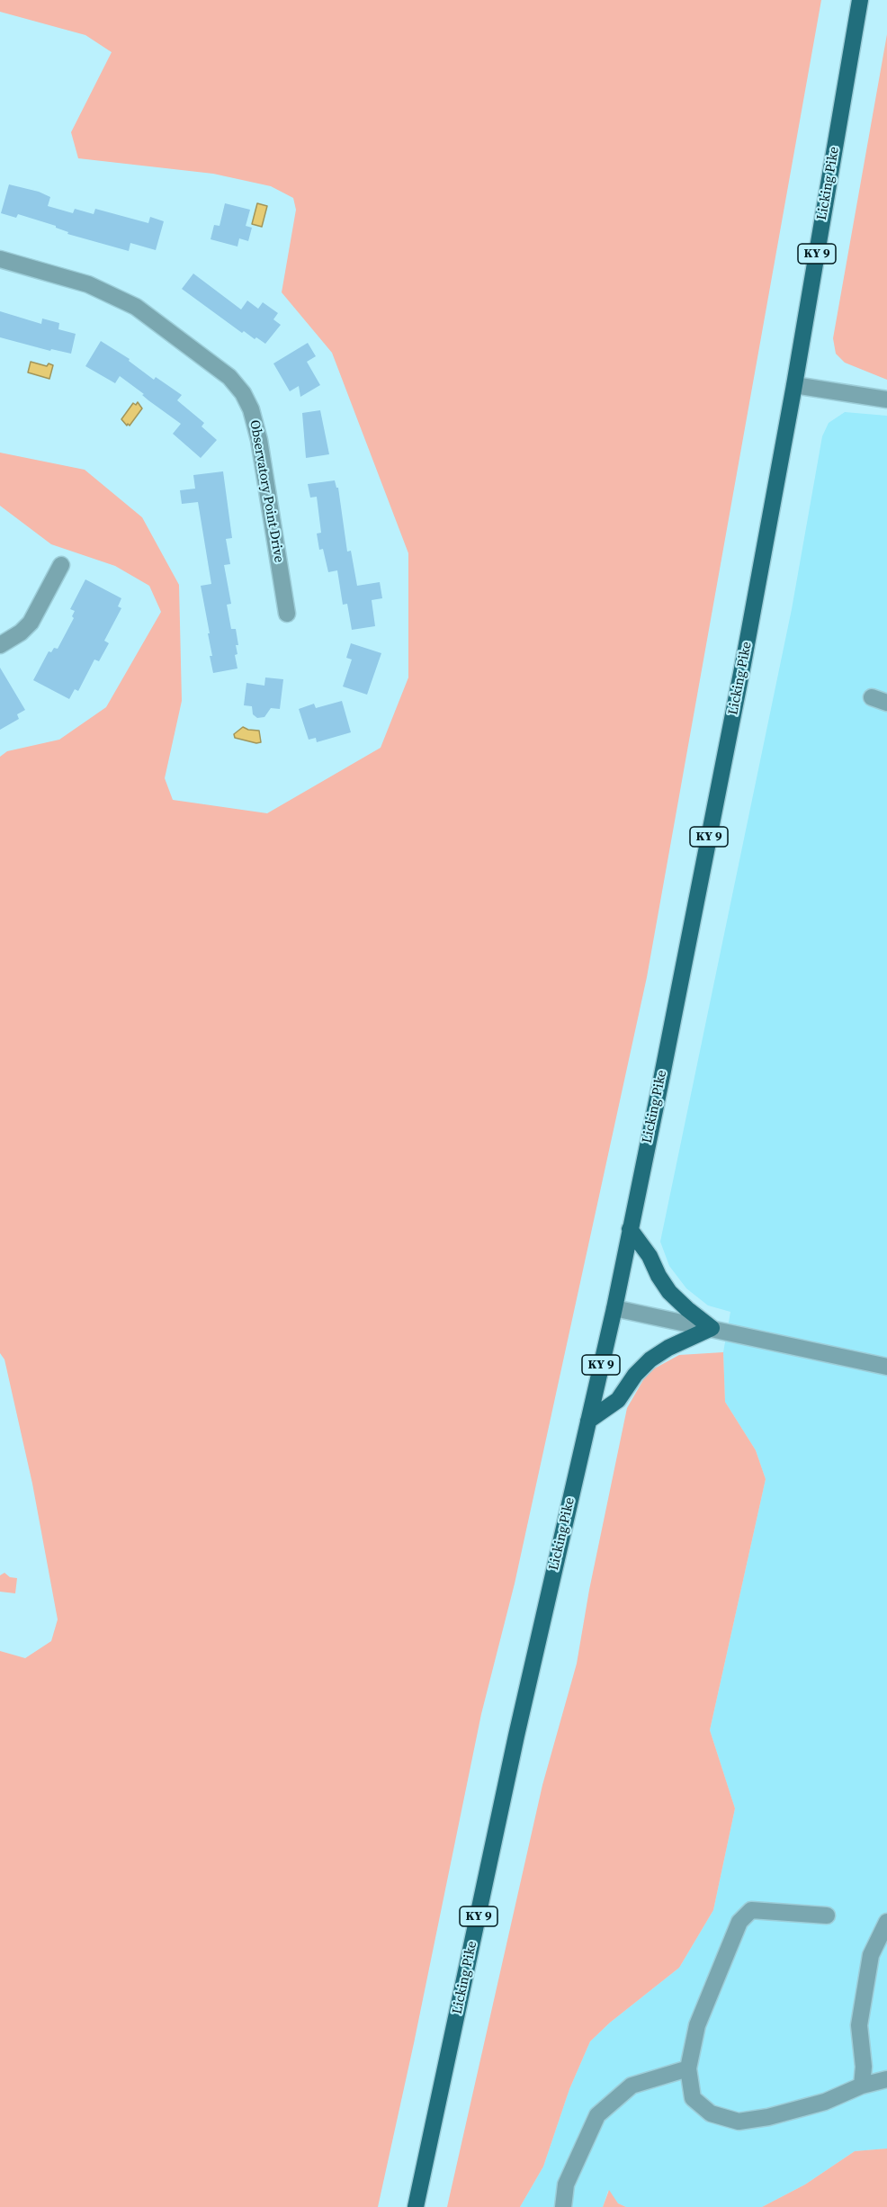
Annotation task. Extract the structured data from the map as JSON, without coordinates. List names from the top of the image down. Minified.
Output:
{"streets":{"main road":["Licking Pike","KY 9"],"street":["Observatory Point Drive"]}}
